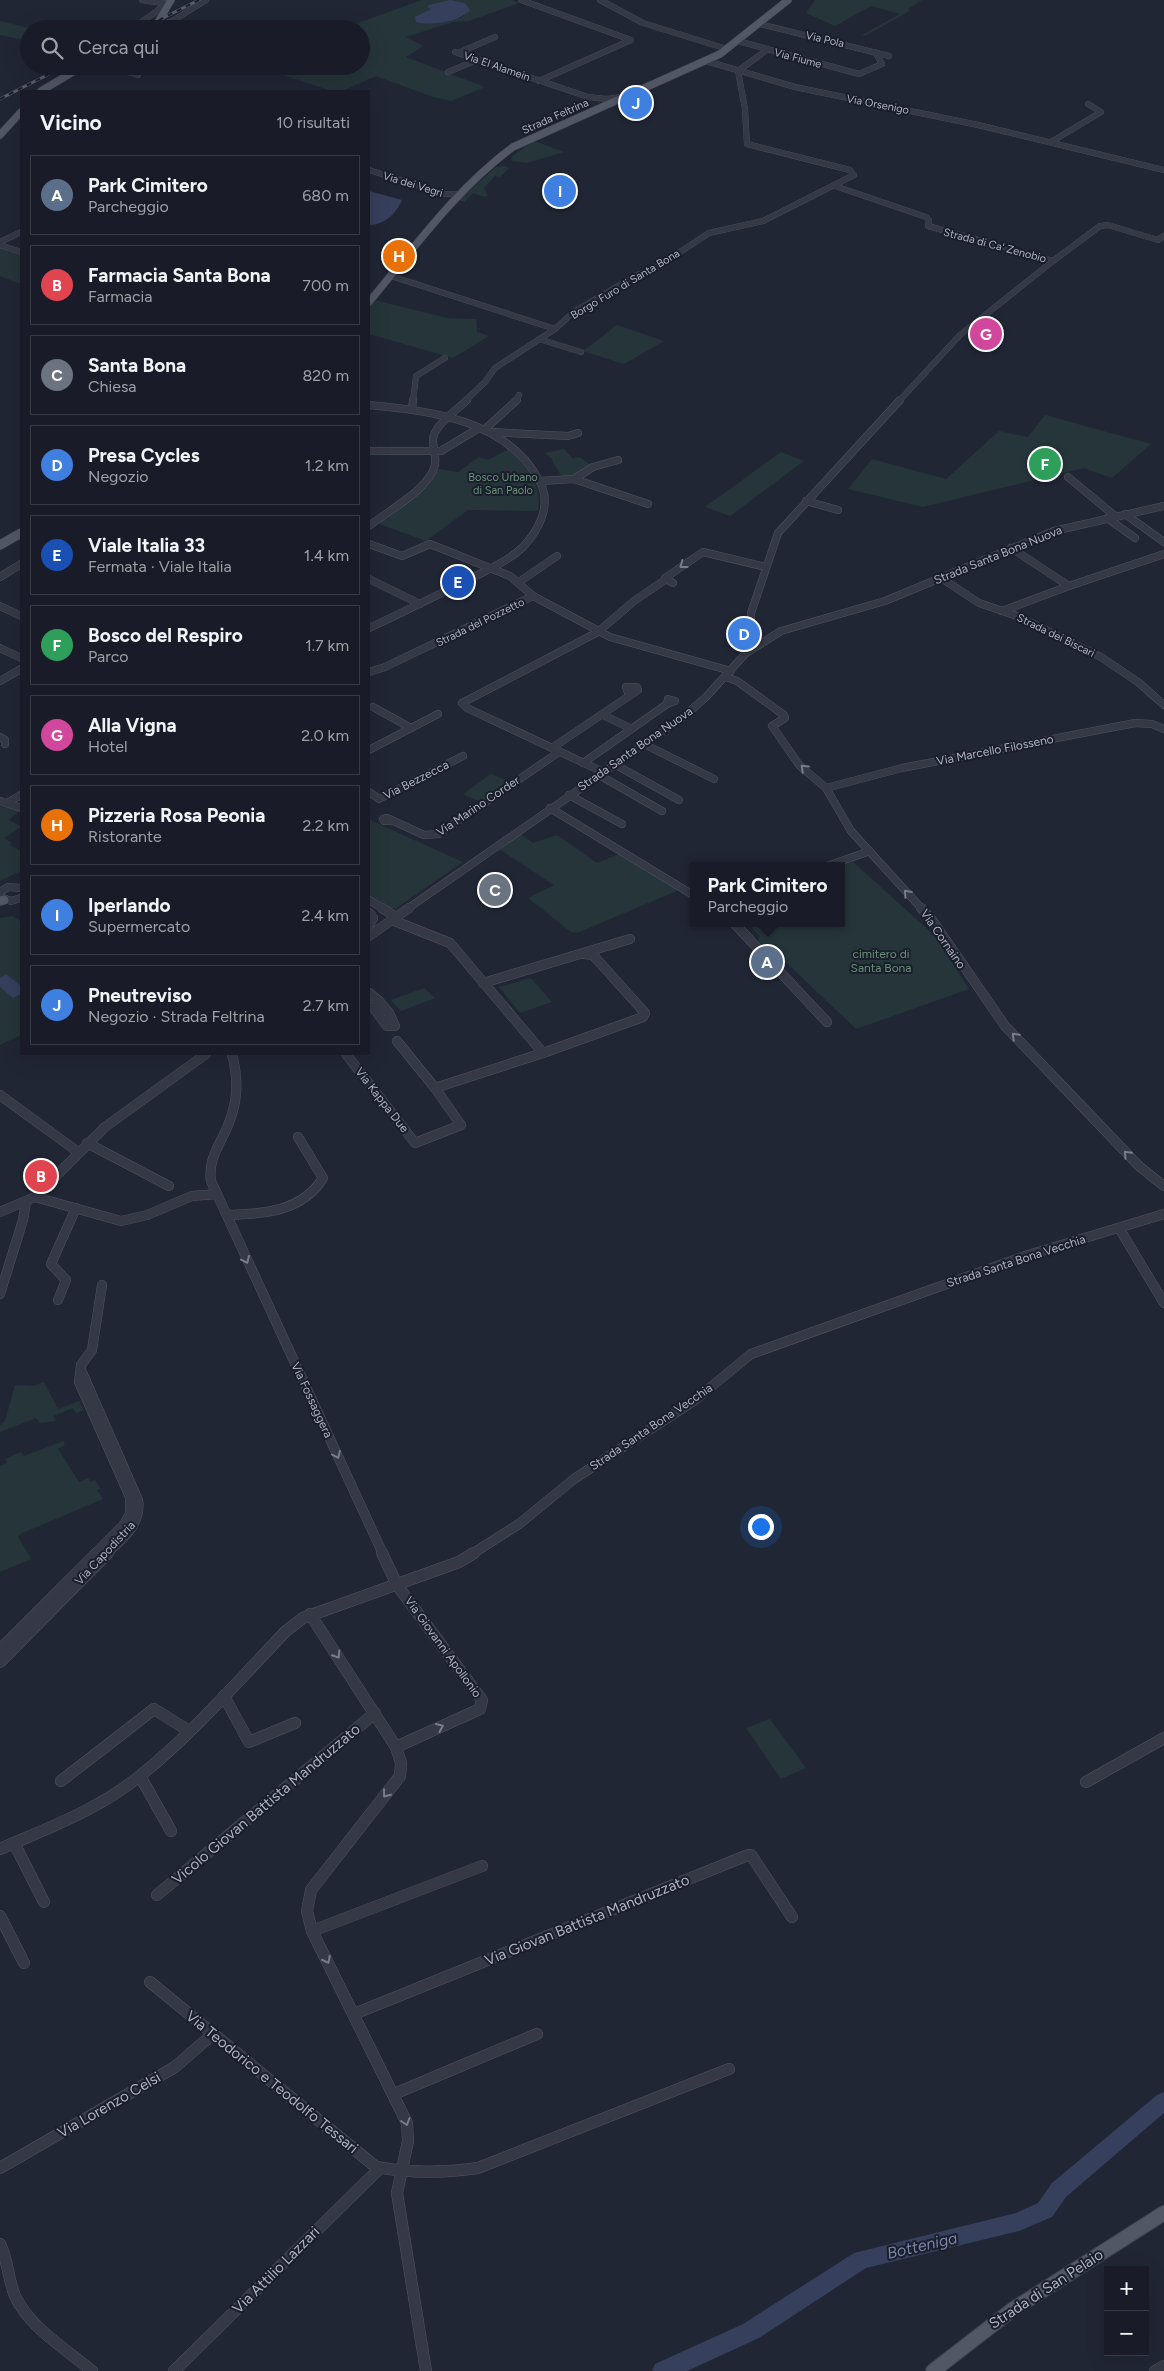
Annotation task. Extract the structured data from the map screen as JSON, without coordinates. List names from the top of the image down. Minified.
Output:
{"streets":{"main road":["Strada Feltrina","Strada di San Pelaio"],"street":["Via Pola","Via Fiume","Via El Alamein","Via Orsenigo","Via dei Vegri","Strada di Ca' Zenobio","Borgo Furo di Santa Bona","Strada Santa Bona Nuova","Strada del Pozzetto","Strada dei Biscari","Via Marcello Filosseno","Via Bezzecca","Via Marino Corder","Via Cornaino","Via Kappa Due","Strada Santa Bona Vecchia","Via Fossaggera","Via Capodistria","Via Giovanni Apollonio","Vicolo Giovan Battista Mandruzzato","Via Giovan Battista Mandruzzato","Via Teodorico e Teodolfo Tessari","Via Lorenzo Celsi","Via Attilio Lazzari"]},"crossings":[["Via Pola","Via Fiume"],["Via Pola","Strada Feltrina"],["Via Fiume","Strada Feltrina"],["Via El Alamein","Strada Feltrina"],["Via Orsenigo","Strada Feltrina"],["Strada Feltrina","Via dei Vegri"],["Strada di Ca' Zenobio","Borgo Furo di Santa Bona"],["Strada di Ca' Zenobio","Strada Santa Bona Nuova"],["Strada Santa Bona Nuova","Strada del Pozzetto"],["Strada Santa Bona Nuova","Strada dei Biscari"],["Strada Santa Bona Nuova","Via Cornaino"],["Strada del Pozzetto","Via Cornaino"],["Via Marcello Filosseno","Via Cornaino"],["Strada Santa Bona Vecchia","Via Fossaggera"],["Strada Santa Bona Vecchia","Via Giovanni Apollonio"],["Via Fossaggera","Via Giovanni Apollonio"],["Via Teodorico e Teodolfo Tessari","Via Lorenzo Celsi"],["Via Teodorico e Teodolfo Tessari","Via Attilio Lazzari"]],"one_way":["Via Cornaino","Via Fossaggera"],"water":["Botteniga"],"parks":["Bosco Urbano di San Paolo","cimitero di Santa Bona"],"page":{"search":"Cerca qui","pins":["J","I","H","G","F","E","D","C","A","B"],"heading":["Vicino","10 risultati"],"list":[{"mark":"A","name":"Park Cimitero","note":"Parcheggio","value":"680 m"},{"mark":"B","name":"Farmacia Santa Bona","note":"Farmacia","value":"700 m"},{"mark":"C","name":"Santa Bona","note":"Chiesa","value":"820 m"},{"mark":"D","name":"Presa Cycles","note":"Negozio","value":"1.2 km"},{"mark":"E","name":"Viale Italia 33","note":"Fermata · Viale Italia","value":"1.4 km"},{"mark":"F","name":"Bosco del Respiro","note":"Parco","value":"1.7 km"},{"mark":"G","name":"Alla Vigna","note":"Hotel","value":"2.0 km"},{"mark":"H","name":"Pizzeria Rosa Peonia","note":"Ristorante","value":"2.2 km"},{"mark":"I","name":"Iperlando","note":"Supermercato","value":"2.4 km"},{"mark":"J","name":"Pneutreviso","note":"Negozio · Strada Feltrina","value":"2.7 km"}],"popup":["Park Cimitero","Parcheggio"],"map_buttons":["+","−"]}}
